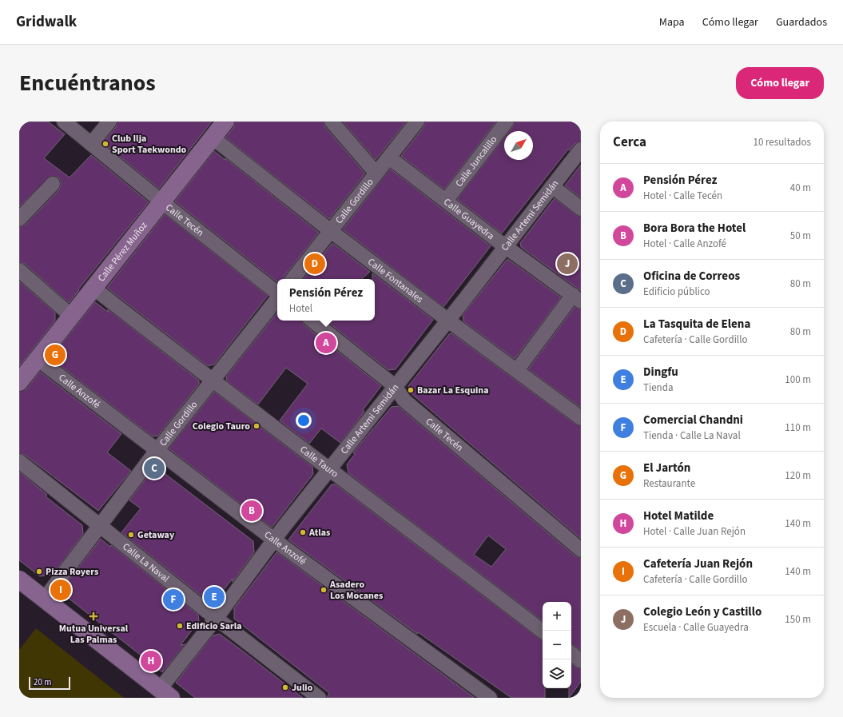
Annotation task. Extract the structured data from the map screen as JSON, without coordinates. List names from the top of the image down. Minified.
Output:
{"streets":{"street":["Calle Juncalillo","Calle Gordillo","Calle Artemi Semidán","Calle Guayedra","Calle Tecén","Calle Pérez Muñoz","Calle Fontanales","Calle Anzofé","Calle Tauro","Calle La Naval"]},"crossings":[["Calle Juncalillo","Calle Guayedra"],["Calle Gordillo","Calle Guayedra"],["Calle Gordillo","Calle Fontanales"],["Calle Gordillo","Calle Anzofé"],["Calle Gordillo","Calle Tauro"],["Calle Gordillo","Calle La Naval"],["Calle Artemi Semidán","Calle Guayedra"],["Calle Artemi Semidán","Calle Tecén"],["Calle Artemi Semidán","Calle Fontanales"],["Calle Artemi Semidán","Calle Anzofé"],["Calle Artemi Semidán","Calle Tauro"],["Calle Artemi Semidán","Calle La Naval"],["Calle Tecén","Calle Pérez Muñoz"],["Calle Pérez Muñoz","Calle Fontanales"],["Calle Pérez Muñoz","Calle Anzofé"],["Calle Pérez Muñoz","Calle Tauro"]],"places":{"other":["Club Ilja Sport Taekwondo","Bazar La Esquina","Colegio Tauro","Atlas","Getaway","Pizza Royers","Asadero Los Mocanes","Edificio Sarla","Julio"],"health":["Mutua Universal Las Palmas"]},"scale_bar":"20 m","north":"top right","page":{"header":"Gridwalk","nav":["Mapa","Cómo llegar","Guardados"],"title":"Encuéntranos","buttons":"Cómo llegar","heading":["Cerca","10 resultados"],"list":[{"mark":"A","name":"Pensión Pérez","note":"Hotel · Calle Tecén","value":"40 m"},{"mark":"B","name":"Bora Bora the Hotel","note":"Hotel · Calle Anzofé","value":"50 m"},{"mark":"C","name":"Oficina de Correos","note":"Edificio público","value":"80 m"},{"mark":"D","name":"La Tasquita de Elena","note":"Cafetería · Calle Gordillo","value":"80 m"},{"mark":"E","name":"Dingfu","note":"Tienda","value":"100 m"},{"mark":"F","name":"Comercial Chandni","note":"Tienda · Calle La Naval","value":"110 m"},{"mark":"G","name":"El Jartón","note":"Restaurante","value":"120 m"},{"mark":"H","name":"Hotel Matilde","note":"Hotel · Calle Juan Rejón","value":"140 m"},{"mark":"I","name":"Cafetería Juan Rejón","note":"Cafetería · Calle Gordillo","value":"140 m"},{"mark":"J","name":"Colegio León y Castillo","note":"Escuela · Calle Guayedra","value":"150 m"}],"pins":["D","J","A","G","C","B","I","E","F","H"],"popup":["Pensión Pérez","Hotel"],"map_buttons":["+","−"],"scale":"20 m"}}
